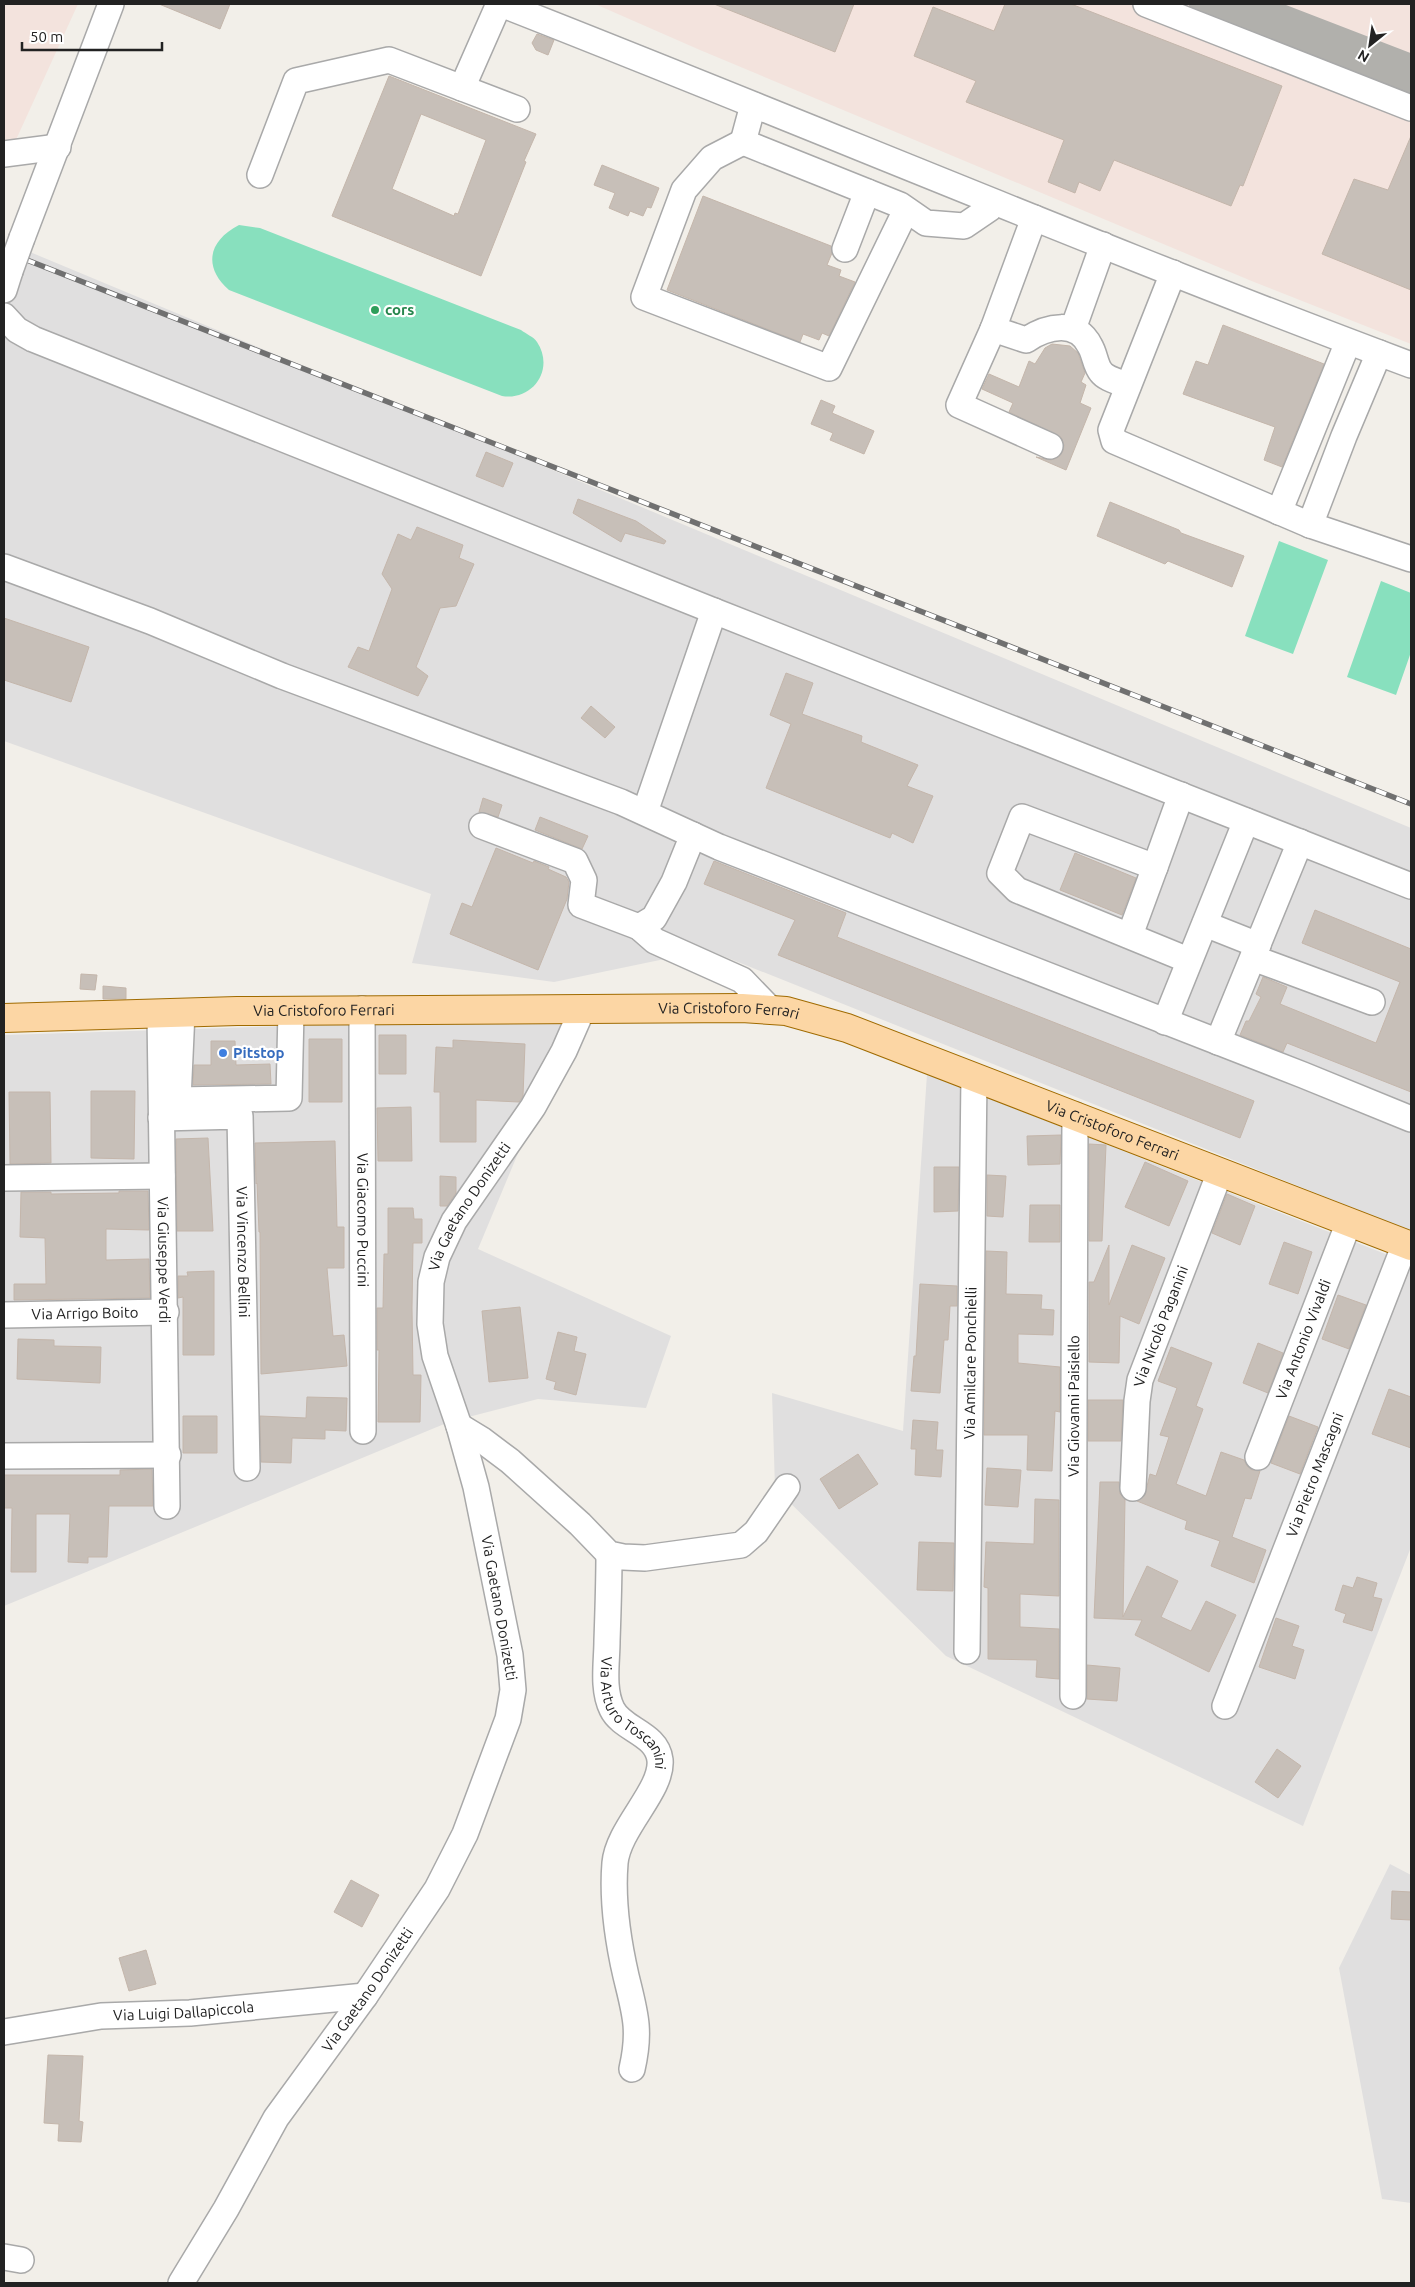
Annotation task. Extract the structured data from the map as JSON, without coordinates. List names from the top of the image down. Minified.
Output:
{"streets":{"main road":["Via Cristoforo Ferrari"],"street":["Via Gaetano Donizetti","Via Giacomo Puccini","Via Vincenzo Bellini","Via Giuseppe Verdi","Via Arrigo Boito","Via Nicolò Paganini","Via Antonio Vivaldi","Via Amilcare Ponchielli","Via Giovanni Paisiello","Via Pietro Mascagni","Via Arturo Toscanini","Via Luigi Dallapiccola"]},"crossings":[["Via Cristoforo Ferrari","Via Gaetano Donizetti"],["Via Cristoforo Ferrari","Via Giacomo Puccini"],["Via Cristoforo Ferrari","Via Giuseppe Verdi"],["Via Cristoforo Ferrari","Via Nicolò Paganini"],["Via Cristoforo Ferrari","Via Antonio Vivaldi"],["Via Cristoforo Ferrari","Via Amilcare Ponchielli"],["Via Cristoforo Ferrari","Via Giovanni Paisiello"],["Via Cristoforo Ferrari","Via Pietro Mascagni"],["Via Gaetano Donizetti","Via Luigi Dallapiccola"],["Via Vincenzo Bellini","Via Giuseppe Verdi"],["Via Giuseppe Verdi","Via Arrigo Boito"]],"places":["cors","Pitstop"],"scale_bar":"50 m","north":"bottom left"}
